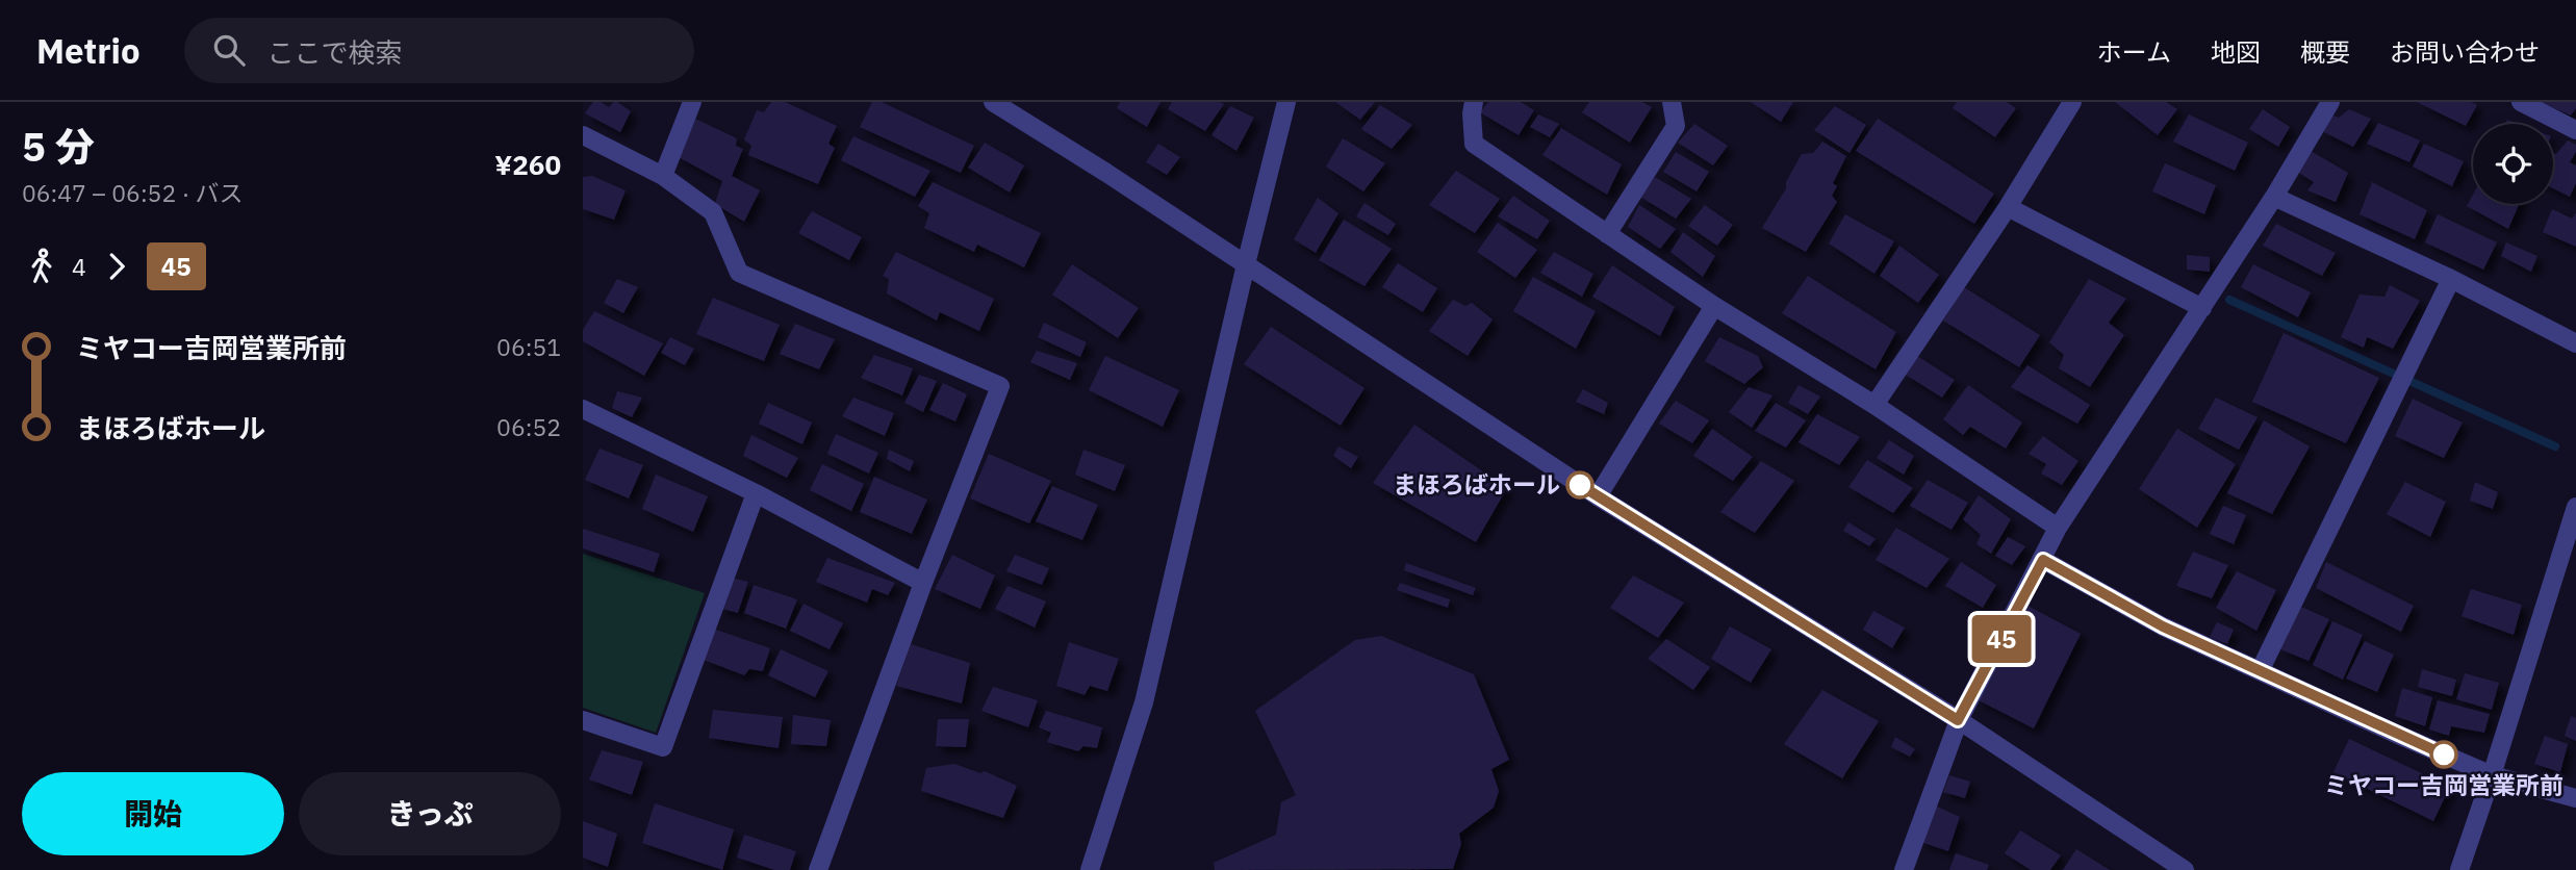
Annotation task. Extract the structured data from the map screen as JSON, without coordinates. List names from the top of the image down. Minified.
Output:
{"places":["まほろばホール","ミヤコー吉岡営業所前"],"lines":["bus line 45"],"page":{"header":"Metrio","search":"ここで検索","nav":["ホーム","地図","概要","お問い合わせ"],"heading":["5 分","06:47 – 06:52 · バス","¥260"],"on_map":"45","legs":["4","45"],"list":[{"name":"ミヤコー吉岡営業所前","value":"06:51"},{"name":"まほろばホール","value":"06:52"}],"buttons":["開始","きっぷ"]}}
